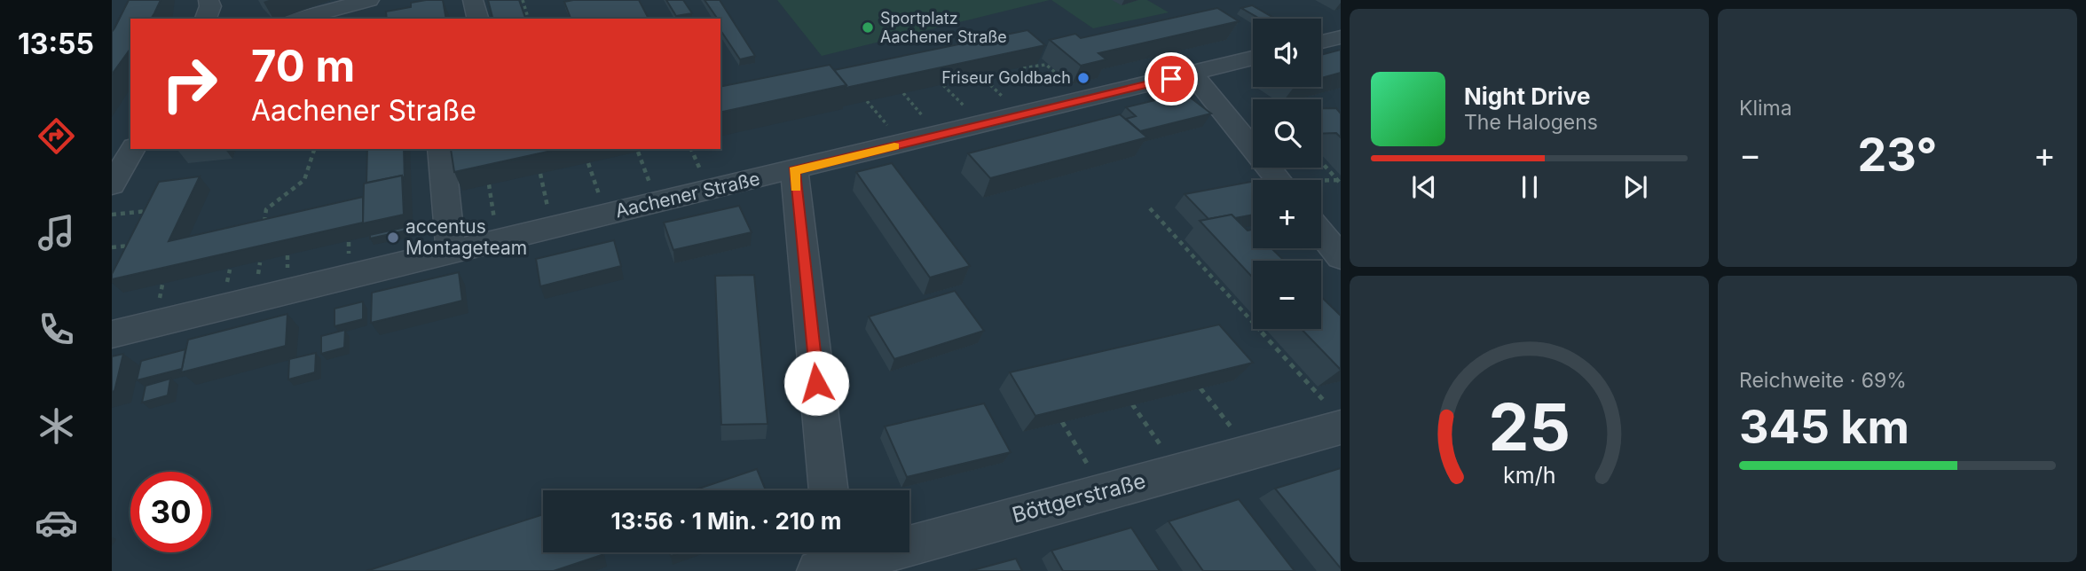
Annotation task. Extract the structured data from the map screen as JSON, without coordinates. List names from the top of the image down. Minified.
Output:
{"streets":{"street":["Aachener Straße","Böttgerstraße"]},"places":["Sportplatz Aachener Straße","Friseur Goldbach","accentus Montageteam"],"page":{"tabs":"13:55","tile":["Klima",["Reichweite · 69%","345 km"]],"map_buttons":["+","−"],"turn":["70 m","Aachener Straße"],"song":["Night Drive","The Halogens"],"heat":["−","23°","+"],"limit":"30","trip":"13:56 · 1 Min. · 210 m","gauge":["25","km/h"]}}
